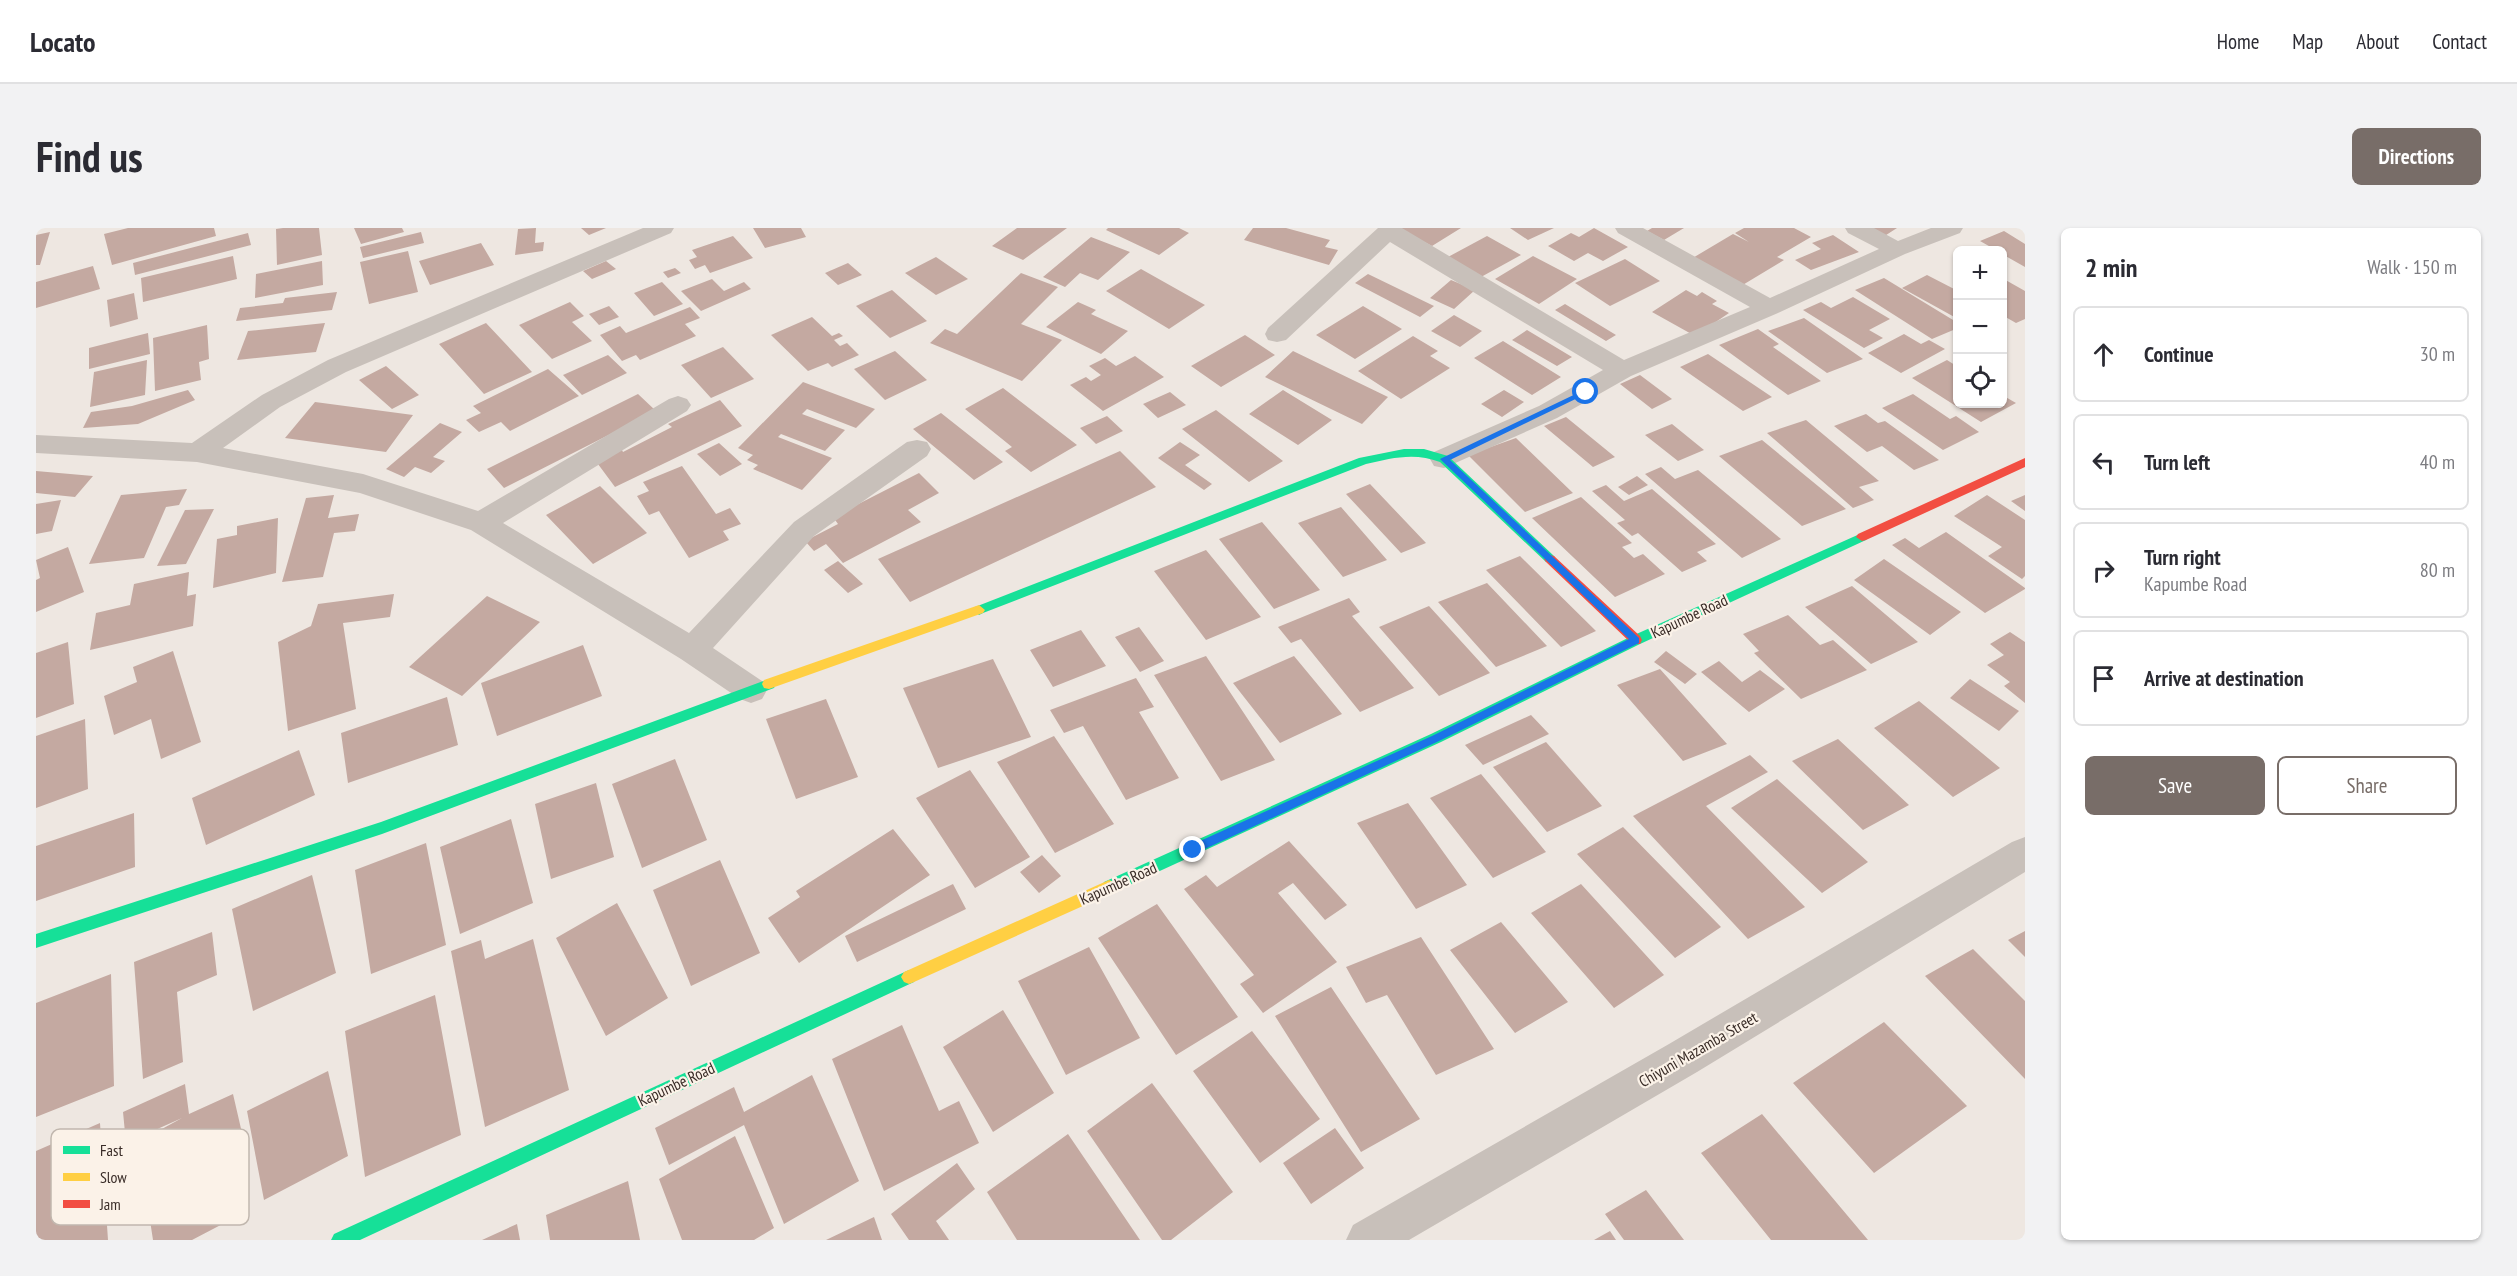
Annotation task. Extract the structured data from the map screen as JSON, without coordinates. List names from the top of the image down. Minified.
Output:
{"streets":{"street":["Kapumbe Road","Chiyuni Mazamba Street"]},"legend":["Fast","Slow","Jam"],"page":{"header":"Locato","nav":["Home","Map","About","Contact"],"buttons":["Directions",["Save","Share"]],"title":"Find us","heading":["2 min","Walk · 150 m"],"map_buttons":["+","−"],"list":[["Continue","30 m"],["Turn left","40 m"],["Turn right","Kapumbe Road","80 m"],"Arrive at destination"]}}
